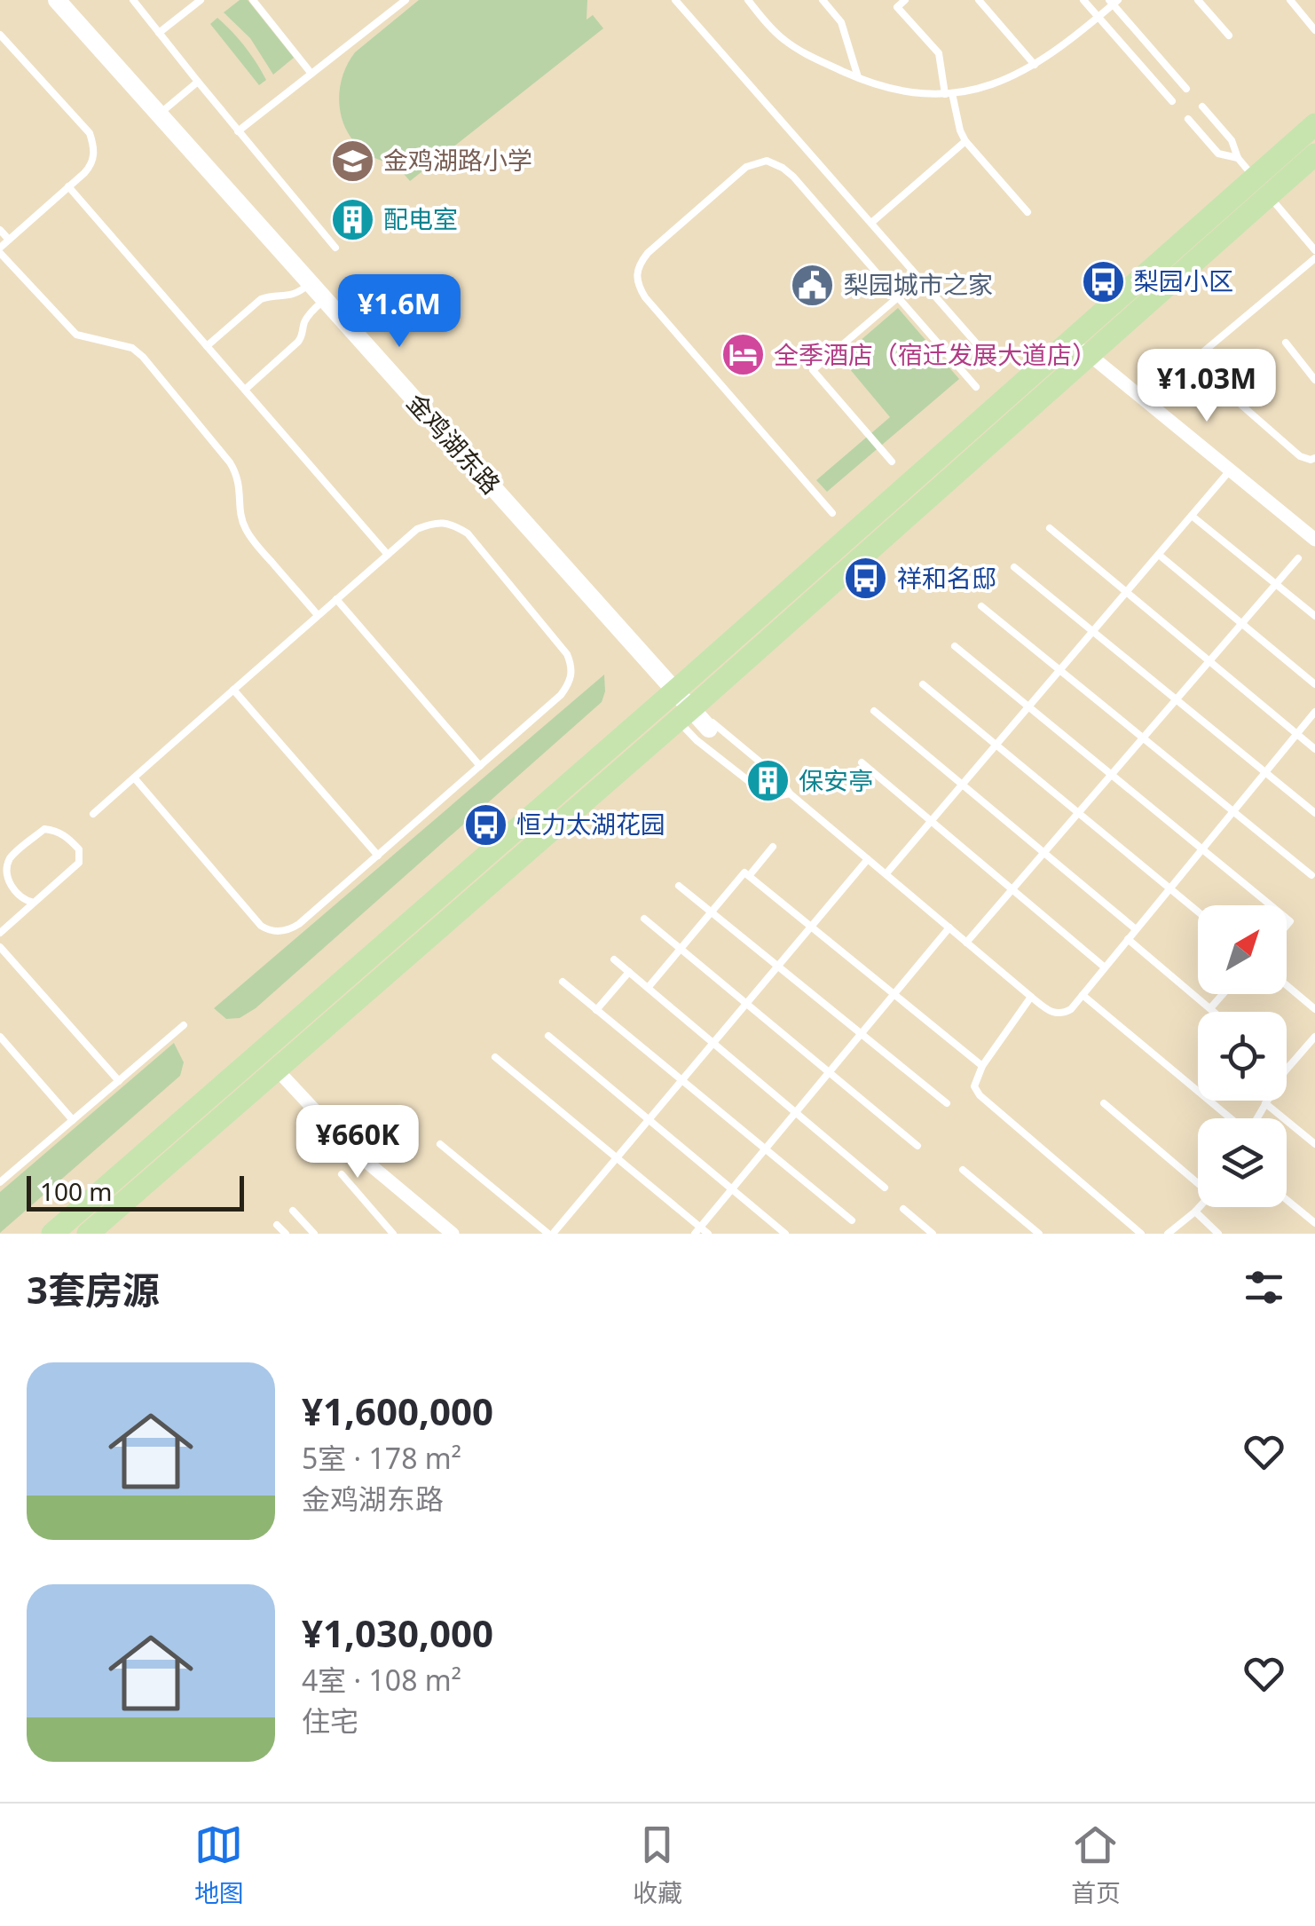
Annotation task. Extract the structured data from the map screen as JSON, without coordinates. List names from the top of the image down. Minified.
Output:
{"streets":{"street":["金鸡湖东路"]},"places":{"school or university":["金鸡湖路小学"],"building":["配电室","保安亭"],"bus stop":["梨园小区","祥和名邸","恒力太湖花园"],"public building":["梨园城市之家"],"hotel":["全季酒店（宿迁发展大道店）"]},"scale_bar":"100 m","north":"top right","page":{"price":["¥1.6M","¥1.03M","¥660K"],"scale":"100 m","heading":"3套房源","list":[{"name":"¥1,600,000","note":"5室 · 178 m² · 金鸡湖东路"},{"name":"¥1,030,000","note":"4室 · 108 m² · 住宅"}],"tabs":["地图","收藏","首页"]}}
